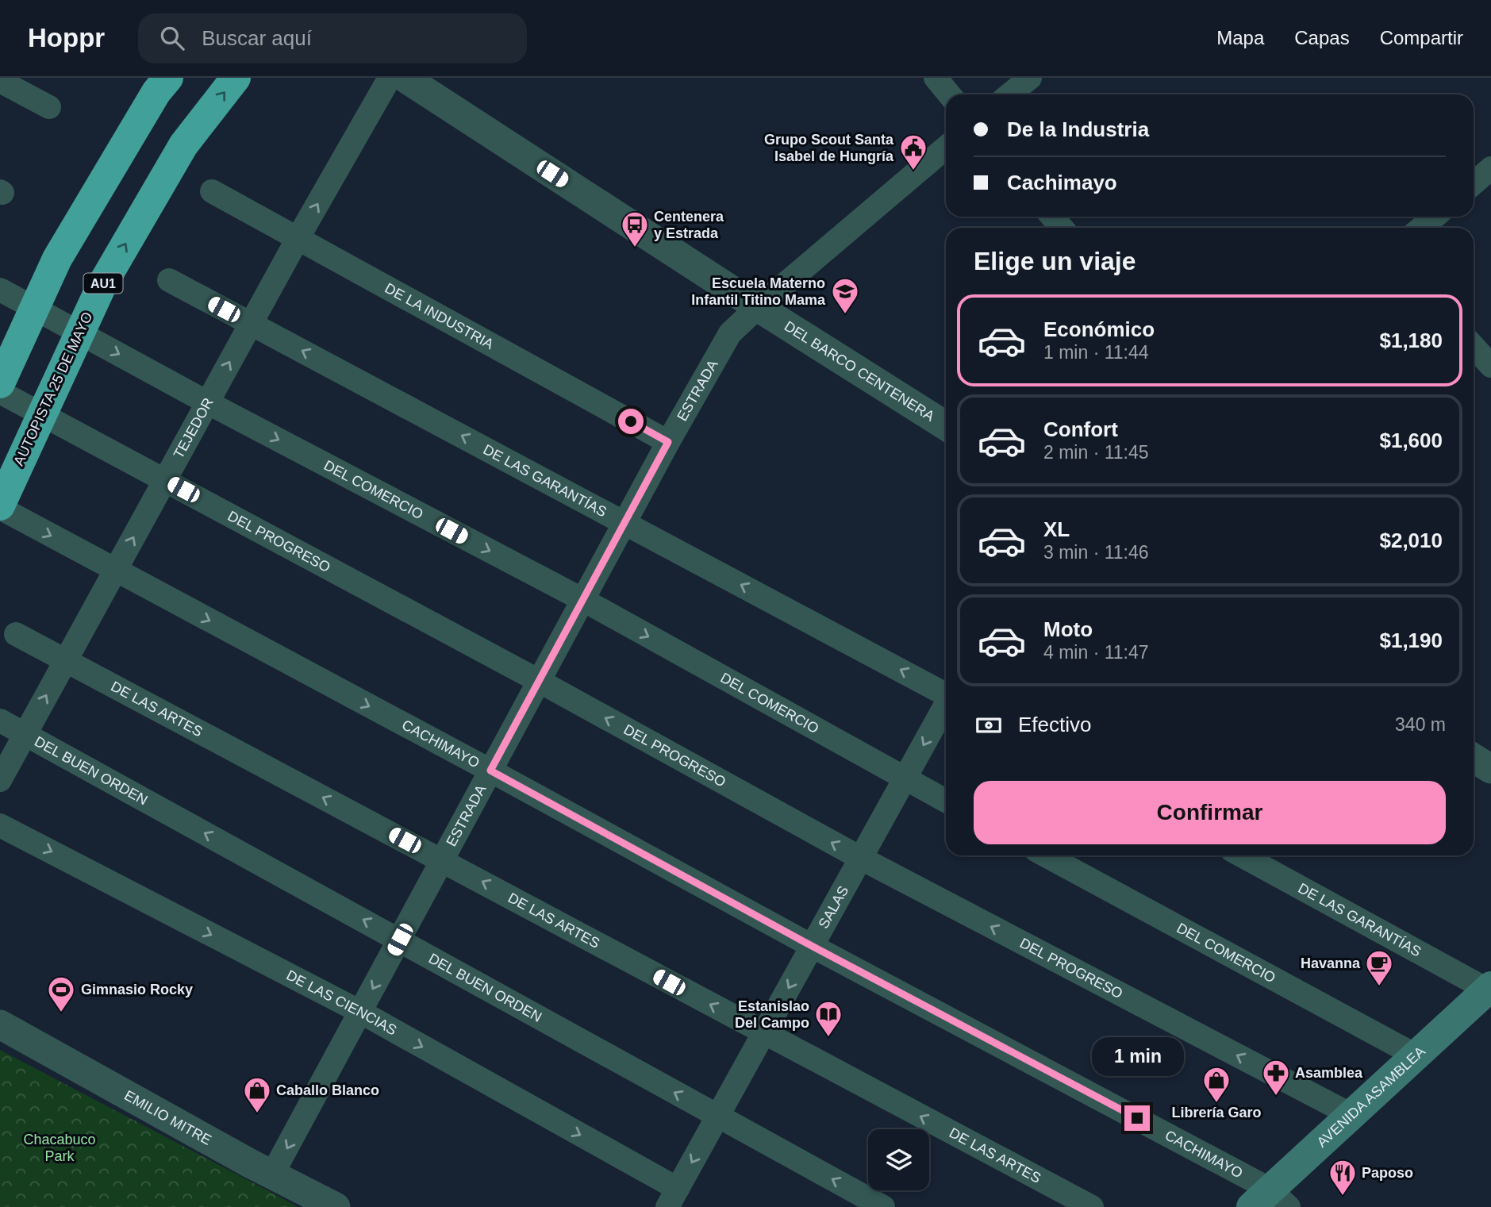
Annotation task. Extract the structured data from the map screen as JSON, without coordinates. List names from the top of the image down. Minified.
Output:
{"streets":{"highway":["AU1","AUTOPISTA 25 DE MAYO"],"main road":["AVENIDA ASAMBLEA"],"street":["DE LA INDUSTRIA","DEL BARCO CENTENERA","ESTRADA","TEJEDOR","DE LAS GARANTÍAS","DEL COMERCIO","DEL PROGRESO","DE LAS ARTES","CACHIMAYO","DEL BUEN ORDEN","SALAS","DE LAS CIENCIAS","EMILIO MITRE"]},"crossings":[["DE LA INDUSTRIA","ESTRADA"],["DE LA INDUSTRIA","TEJEDOR"],["DEL BARCO CENTENERA","ESTRADA"],["AUTOPISTA 25 DE MAYO","CACHIMAYO"],["ESTRADA","DE LAS GARANTÍAS"],["ESTRADA","DEL COMERCIO"],["ESTRADA","DEL PROGRESO"],["ESTRADA","DE LAS ARTES"],["ESTRADA","CACHIMAYO"],["ESTRADA","DEL BUEN ORDEN"],["ESTRADA","DE LAS CIENCIAS"],["ESTRADA","EMILIO MITRE"],["TEJEDOR","DE LAS GARANTÍAS"],["TEJEDOR","DEL COMERCIO"],["TEJEDOR","DEL PROGRESO"],["TEJEDOR","DE LAS ARTES"],["TEJEDOR","CACHIMAYO"],["TEJEDOR","DEL BUEN ORDEN"],["DE LAS GARANTÍAS","AVENIDA ASAMBLEA"],["DEL COMERCIO","SALAS"],["DEL COMERCIO","AVENIDA ASAMBLEA"],["DEL PROGRESO","SALAS"],["DEL PROGRESO","AVENIDA ASAMBLEA"],["DE LAS ARTES","SALAS"],["CACHIMAYO","SALAS"],["CACHIMAYO","AVENIDA ASAMBLEA"],["DEL BUEN ORDEN","SALAS"],["SALAS","DE LAS CIENCIAS"]],"one_way":["TEJEDOR","DE LAS GARANTÍAS","DEL COMERCIO","DEL PROGRESO","DE LAS ARTES","CACHIMAYO","DEL BUEN ORDEN","SALAS","DE LAS CIENCIAS"],"parks":["Chacabuco Park"],"places":{"public building":["Grupo Scout Santa Isabel de Hungría"],"bus stop":["Centenera y Estrada"],"school or university":["Escuela Materno Infantil Titino Mama"],"cafe":["Havanna"],"sports":["Gimnasio Rocky"],"library":["Estanislao Del Campo"],"pharmacy":["Asamblea"],"shop":["Librería Garo","Caballo Blanco"],"restaurant":["Paposo"]},"page":{"header":"Hoppr","search":"Buscar aquí","nav":["Mapa","Capas","Compartir"],"banner":["De la Industria","Cachimayo"],"heading":"Elige un viaje","list":[{"name":"Económico","note":"1 min · 11:44","value":"$1,180"},{"name":"Confort","note":"2 min · 11:45","value":"$1,600"},{"name":"XL","note":"3 min · 11:46","value":"$2,010"},{"name":"Moto","note":"4 min · 11:47","value":"$1,190"}],"pay":["Efectivo","340 m"],"buttons":"Confirmar","bubble":"1 min"}}
